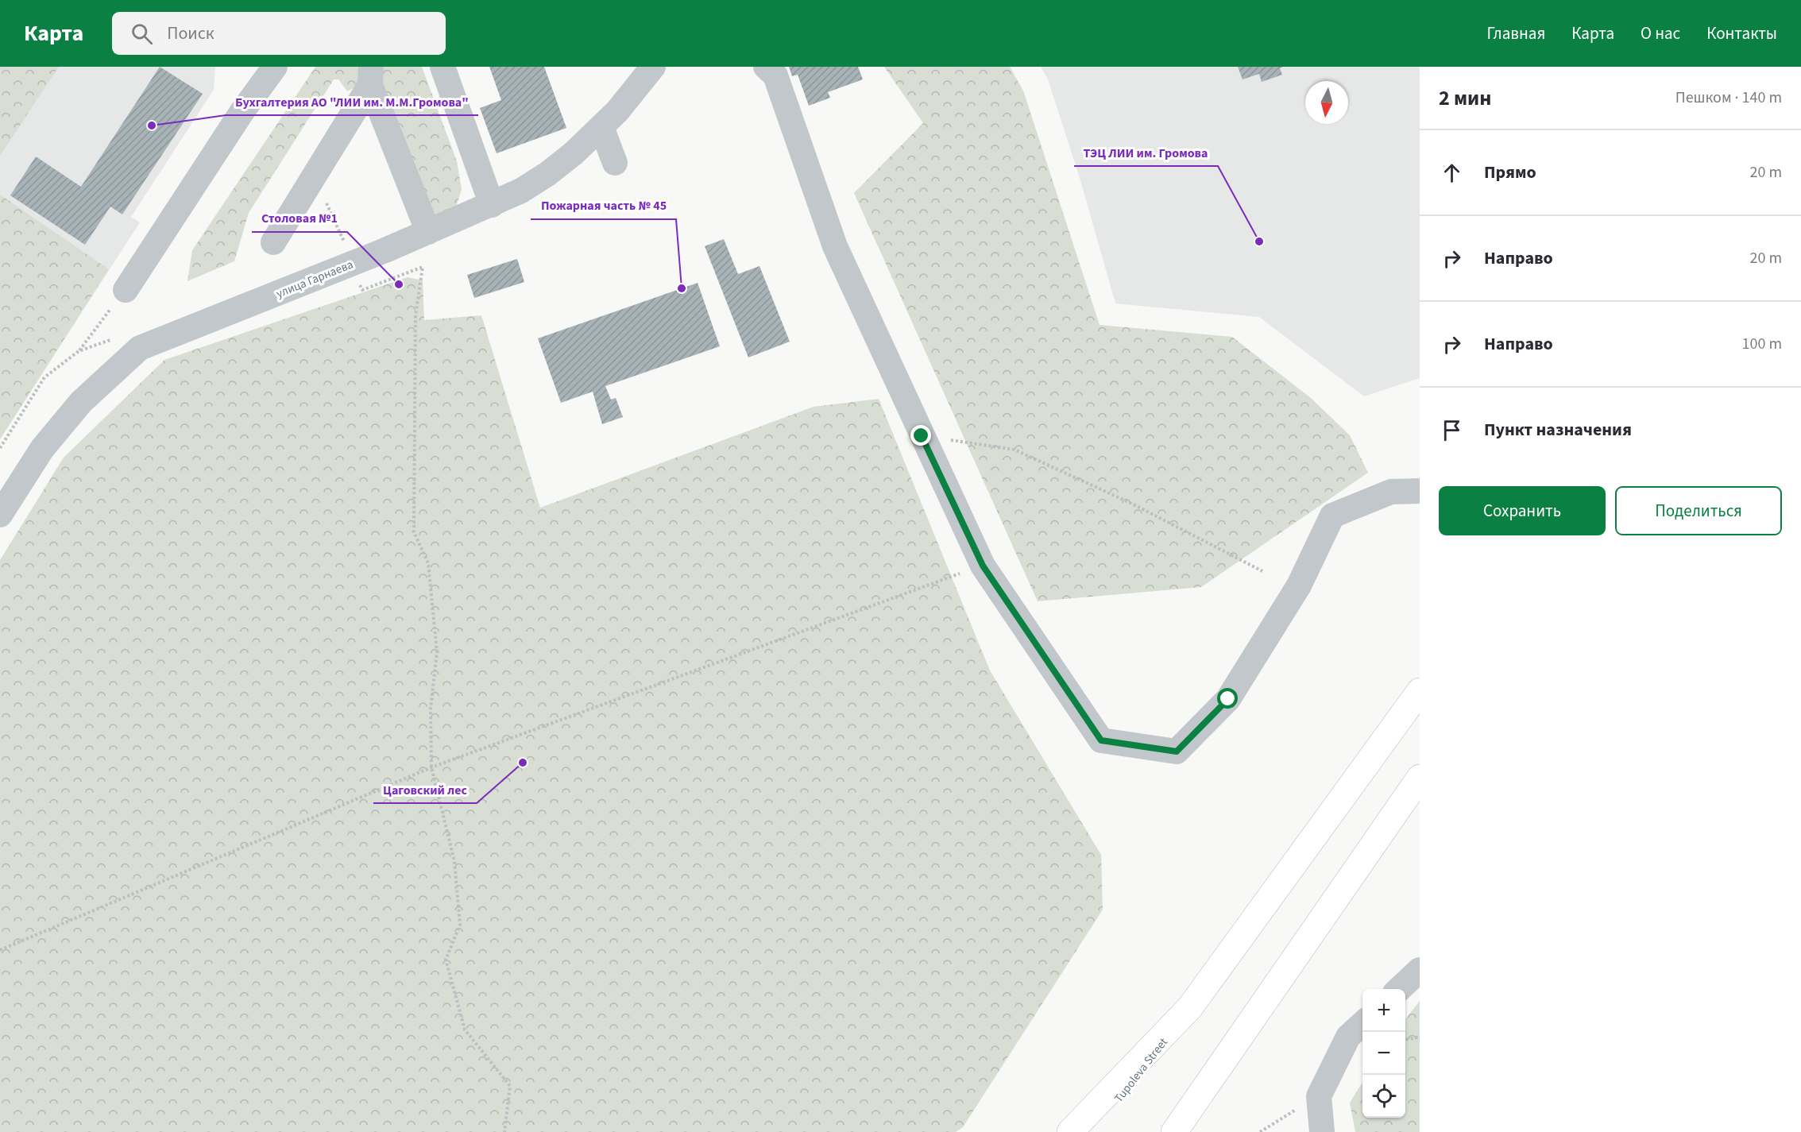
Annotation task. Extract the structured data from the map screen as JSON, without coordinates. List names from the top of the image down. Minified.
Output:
{"streets":{"main road":["Tupoleva Street"],"street":["улица Гарнаева"]},"places":["Бухгалтерия АО \"ЛИИ им. М.М.Громова\"","ТЭЦ ЛИИ им. Громова","Столовая №1","Пожарная часть № 45","Цаговский лес"],"north":"bottom","page":{"header":"Карта","search":"Поиск","nav":["Главная","Карта","О нас","Контакты"],"heading":["2 мин","Пешком · 140 m"],"list":[["Прямо","20 m"],["Направо","20 m"],["Направо","100 m"],"Пункт назначения"],"buttons":["Сохранить","Поделиться"],"map_buttons":["+","−"]}}
